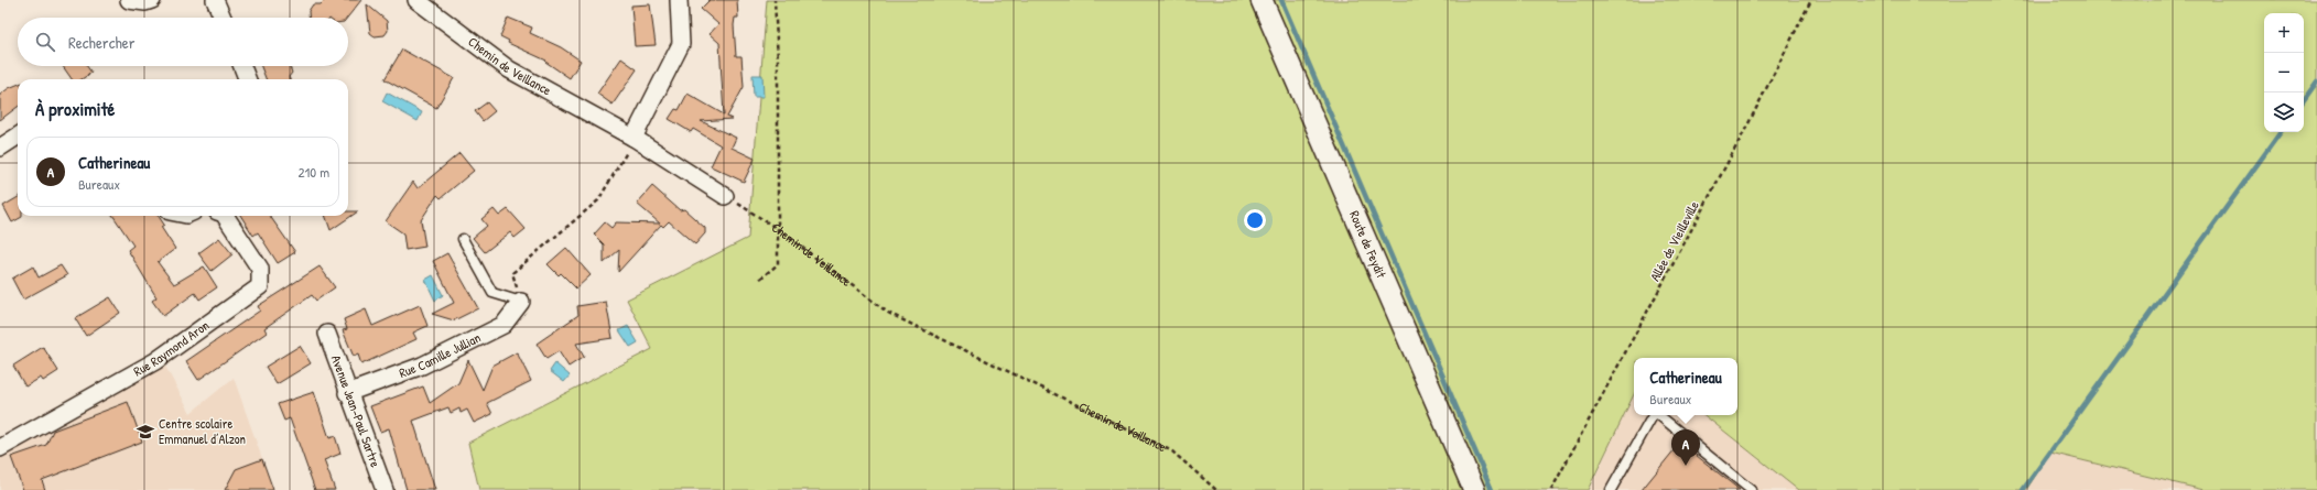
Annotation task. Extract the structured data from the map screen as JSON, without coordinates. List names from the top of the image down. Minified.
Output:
{"streets":{"street":["Chemin de Veillance","Route de Feydit","Rue Raymond Aron","Rue Camille Jullian","Avenue Jean-Paul Sartre"],"path":["Allée de Vieilleville"]},"crossings":[["Rue Camille Jullian","Avenue Jean-Paul Sartre"]],"places":{"school or university":["Centre scolaire Emmanuel d’Alzon"]},"page":{"map_buttons":["+","−"],"search":"Rechercher","heading":"À proximité","list":[{"mark":"A","name":"Catherineau","note":"Bureaux","value":"210 m"}],"popup":["Catherineau","Bureaux"],"pins":"A"}}
